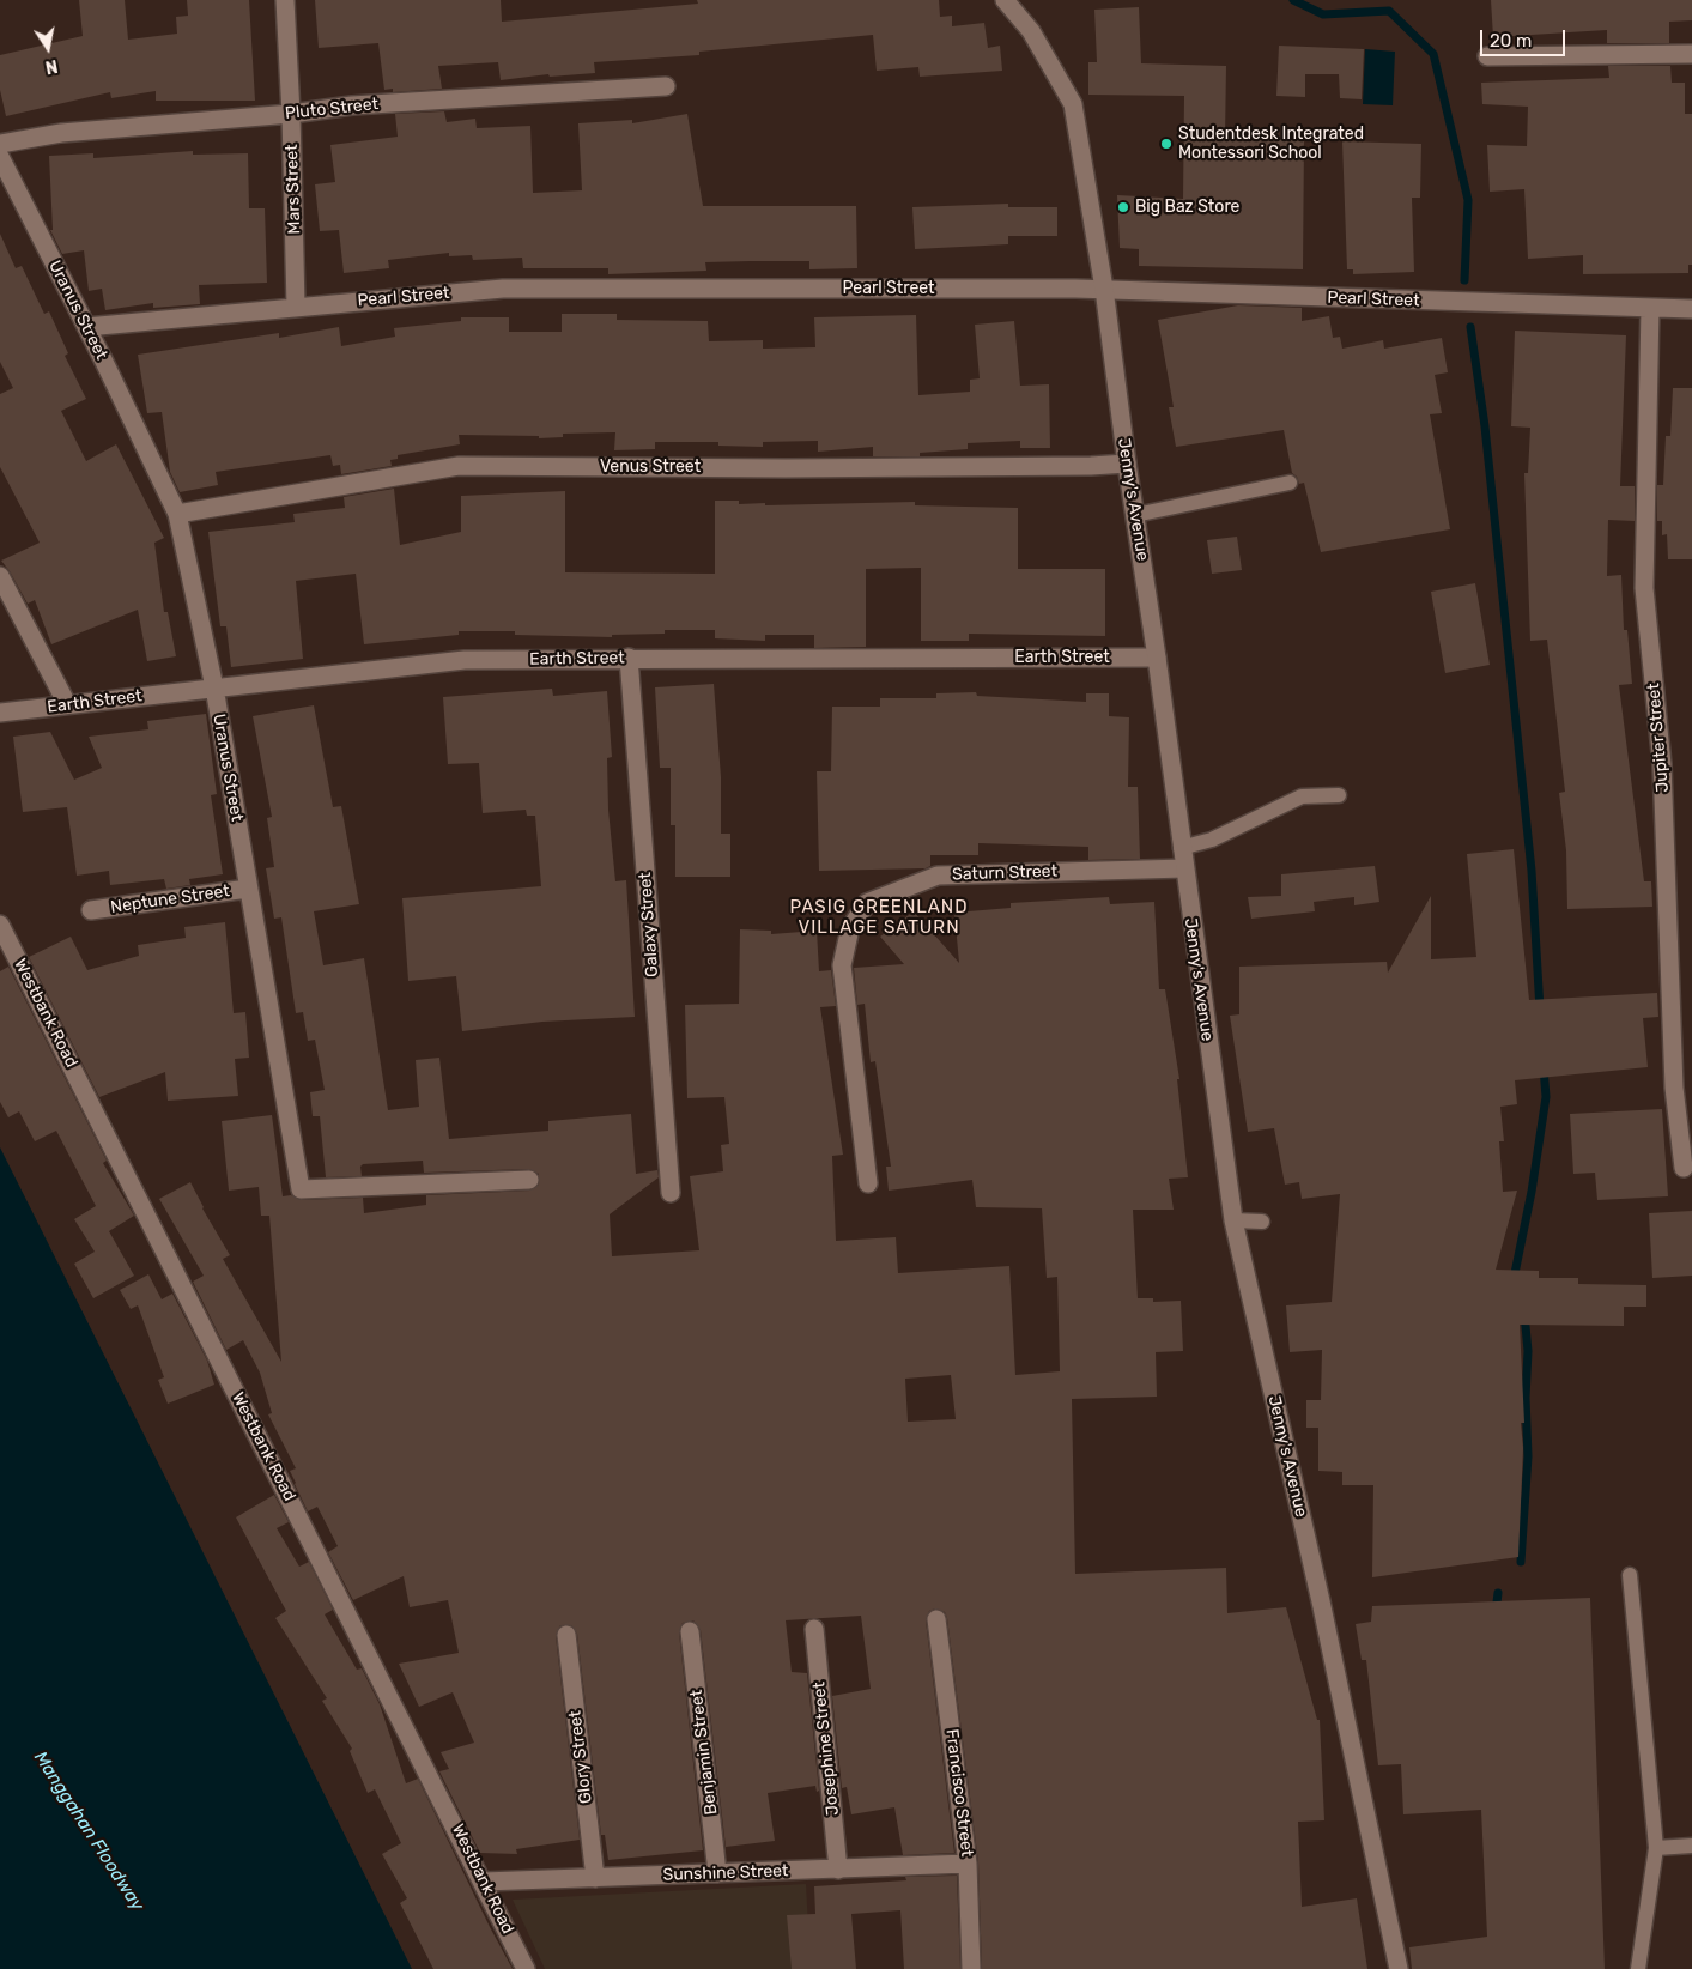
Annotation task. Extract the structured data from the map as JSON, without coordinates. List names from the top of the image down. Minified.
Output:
{"streets":{"street":["Pluto Street","Mars Street","Pearl Street","Uranus Street","Venus Street","Jenny's Avenue","Earth Street","Jupiter Street","Saturn Street","Neptune Street","Galaxy Street","Westbank Road","Josephine Street","Benjamin Street","Glory Street","Francisco Street","Sunshine Street"]},"crossings":[["Pluto Street","Mars Street"],["Mars Street","Pearl Street"],["Pearl Street","Uranus Street"],["Pearl Street","Jenny's Avenue"],["Pearl Street","Jupiter Street"],["Uranus Street","Venus Street"],["Uranus Street","Earth Street"],["Uranus Street","Neptune Street"],["Venus Street","Jenny's Avenue"],["Jenny's Avenue","Earth Street"],["Jenny's Avenue","Saturn Street"],["Earth Street","Galaxy Street"],["Westbank Road","Sunshine Street"],["Josephine Street","Sunshine Street"],["Benjamin Street","Sunshine Street"],["Glory Street","Sunshine Street"],["Francisco Street","Sunshine Street"]],"districts":["PASIG GREENLAND VILLAGE SATURN"],"water":["Manggahan Floodway"],"places":["Studentdesk Integrated Montessori School","Big Baz Store"],"scale_bar":"20 m","north":"bottom"}
